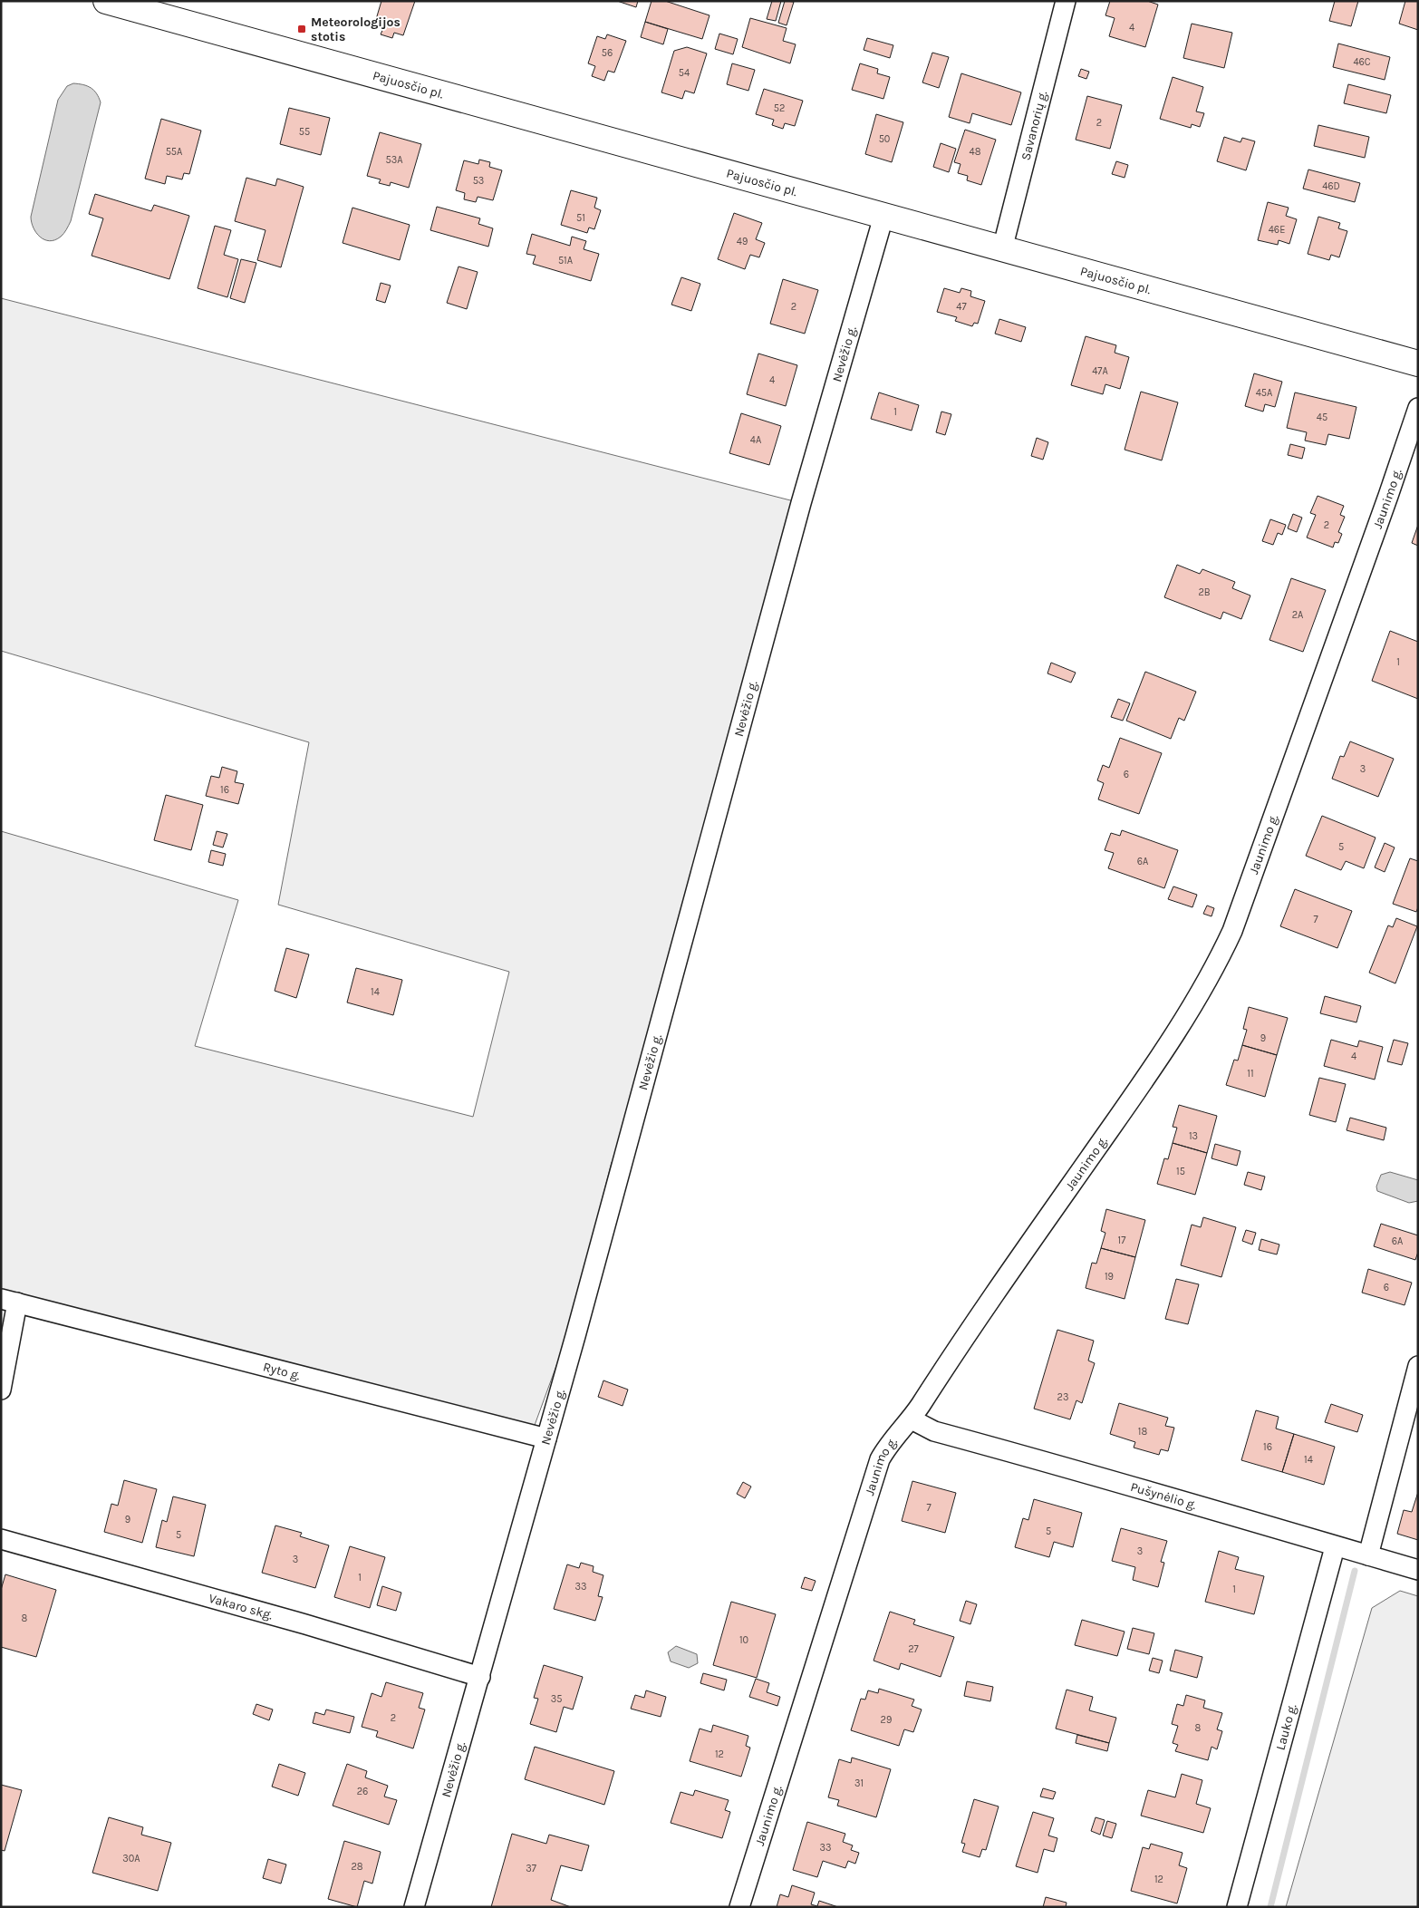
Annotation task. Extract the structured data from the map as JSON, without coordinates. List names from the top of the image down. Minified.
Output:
{"streets":{"main road":["Pajuosčio pl."],"street":["Savanorių g.","Nevėžio g.","Jaunimo g.","Ryto g.","Pušynėlio g.","Vakaro skg.","Lauko g."]},"crossings":[["Pajuosčio pl.","Savanorių g."],["Pajuosčio pl.","Nevėžio g."],["Nevėžio g.","Ryto g."],["Nevėžio g.","Vakaro skg."],["Jaunimo g.","Pušynėlio g."],["Pušynėlio g.","Lauko g."]],"places":{"transit":["Meteorologijos stotis"]},"house_numbers":["4","56","46C","54","52","2","55","50","55A","48","53A","53","46D","51","46E","49","51A","2","47","47A","4","45A","1","45","4A","2","2B","2A","1","3","6","16","5","6A","7","14","9","4","11","13","15","17","6A","19","6","23","18","16","14","7","9","5","5","3","3","1","33","1","8","10","27","35","2","29","8","12","31","26","33","30A","28","37","12"]}
